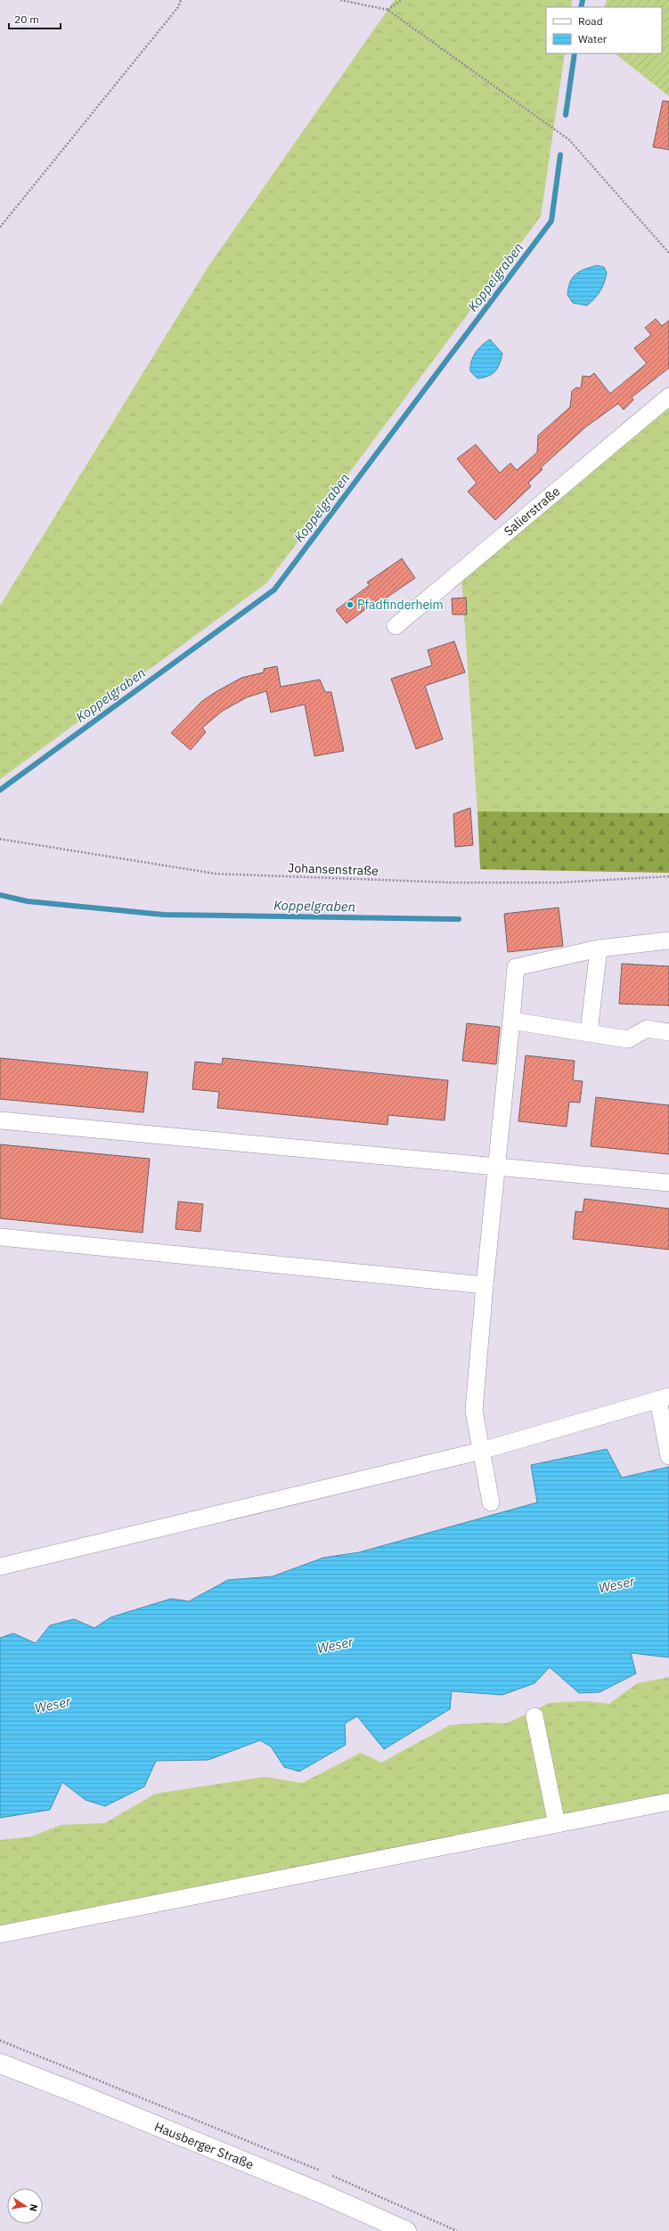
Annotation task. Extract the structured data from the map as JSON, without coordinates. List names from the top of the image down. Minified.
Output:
{"streets":{"main road":["Hausberger Straße"],"street":["Salierstraße"],"path":["Johansenstraße"]},"water":["Koppelgraben","Weser"],"places":["Pfadfinderheim"],"legend":["Road","Water"],"scale_bar":"20 m","north":"right"}
